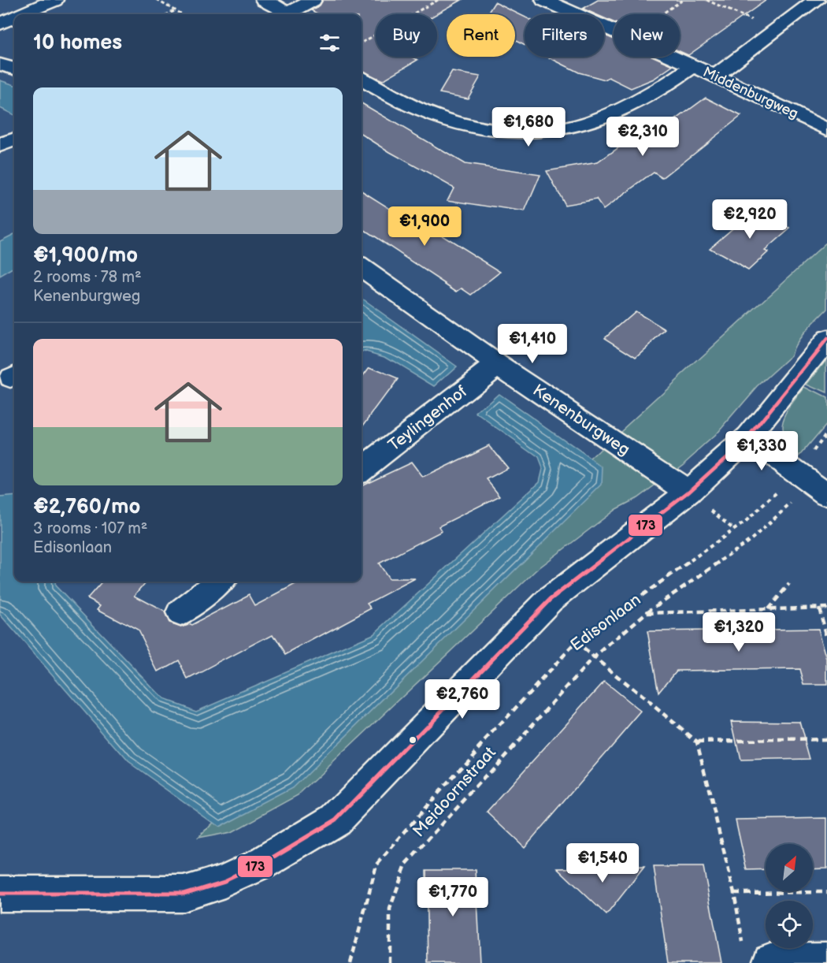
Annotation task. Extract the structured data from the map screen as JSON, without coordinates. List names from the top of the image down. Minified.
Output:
{"streets":{"street":["Middenburgweg","Teylingenhof","Kenenburgweg"],"path":["Edisonlaan","Meidoornstraat"]},"crossings":[["Teylingenhof","Kenenburgweg"],["Edisonlaan","Meidoornstraat"]],"lines":["transit line 173"],"north":"top right","page":{"chip":["Buy","Rent","Filters","New"],"heading":"10 homes","list":[{"name":"€1,900/mo","note":"2 rooms · 78 m² · Kenenburgweg"},{"name":"€2,760/mo","note":"3 rooms · 107 m² · Edisonlaan"}],"price":["€1,680","€2,310","€2,920","€1,900","€1,410","€1,330","€1,320","€2,760","€1,540","€1,770"]}}
